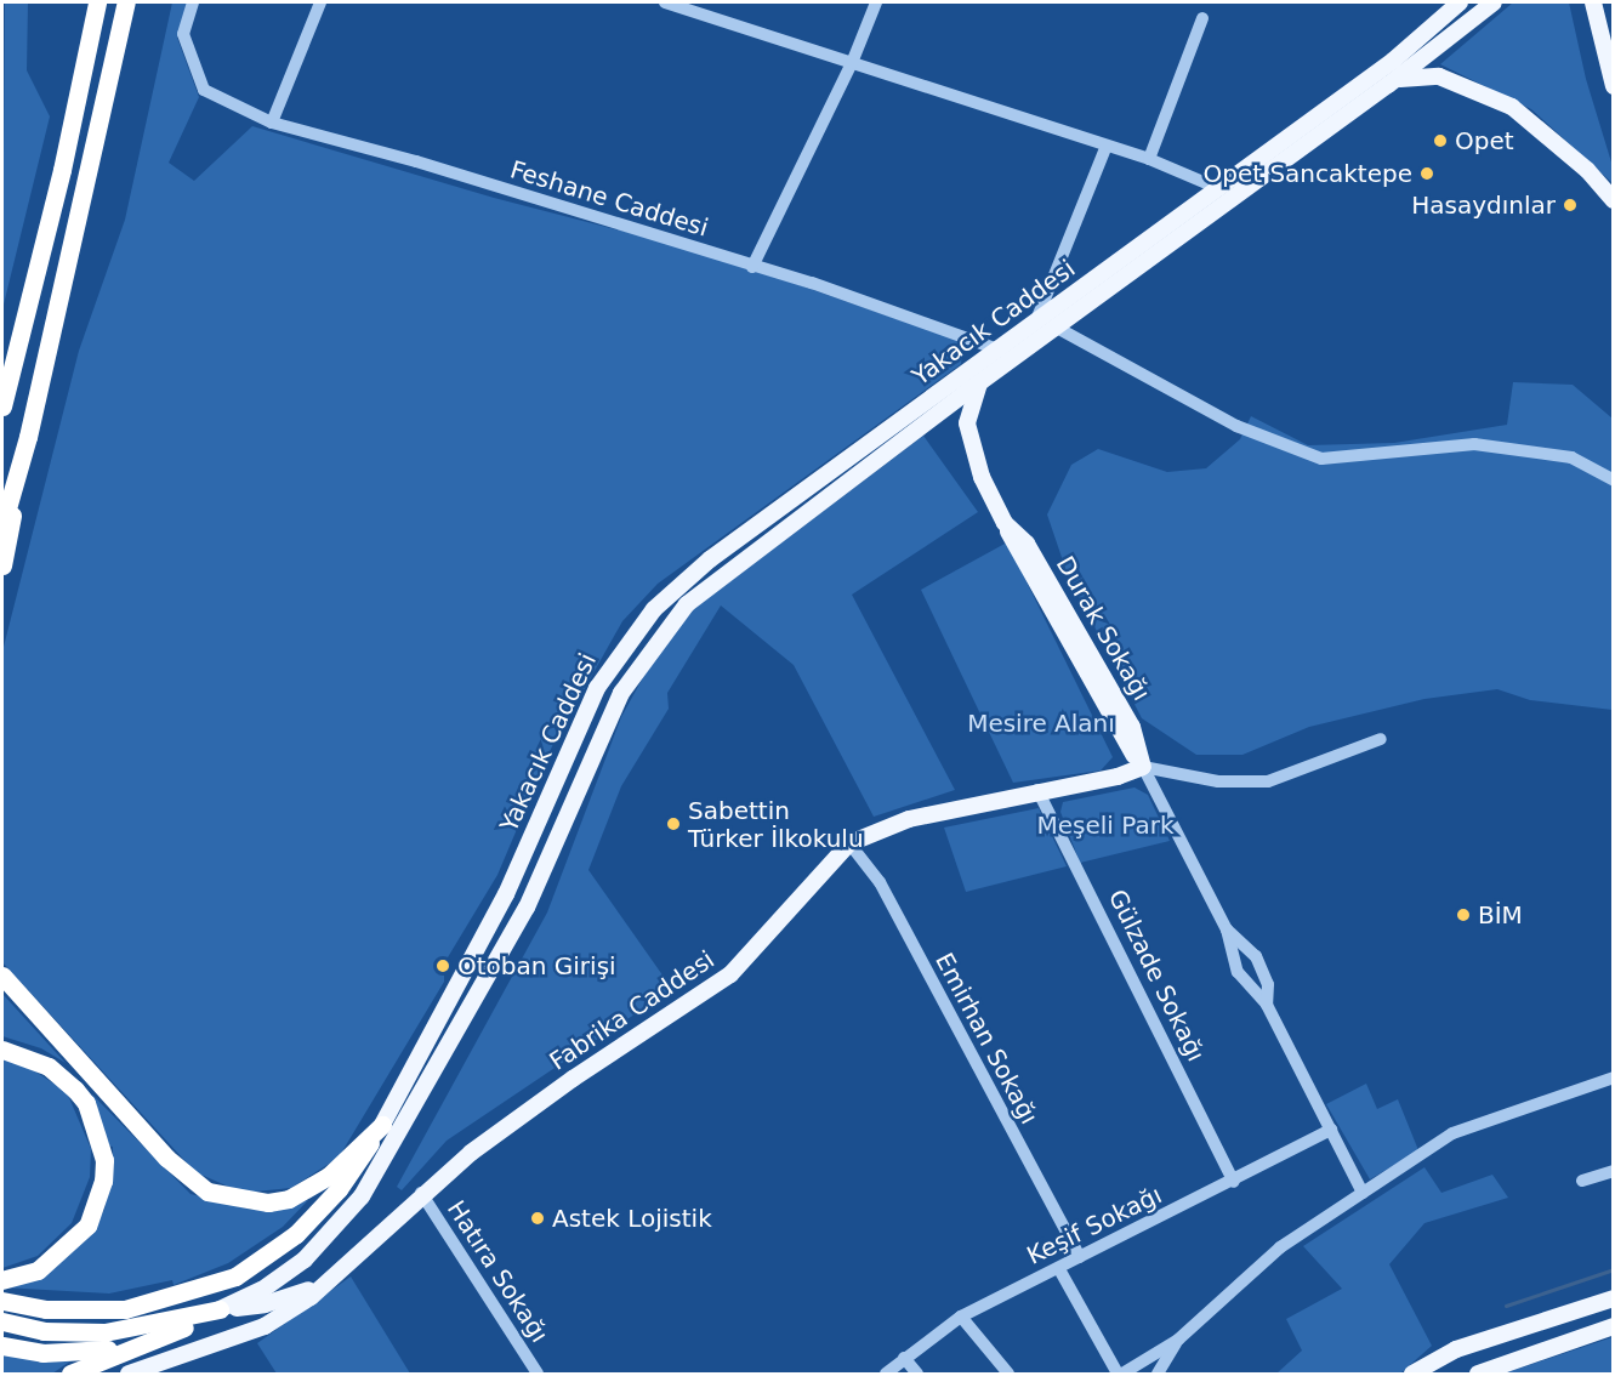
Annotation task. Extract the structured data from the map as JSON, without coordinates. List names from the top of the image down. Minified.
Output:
{"streets":{"highway":["Yakacık Caddesi"],"main road":["Durak Sokağı","Fabrika Caddesi"],"street":["Feshane Caddesi","Gülzade Sokağı","Emirhan Sokağı","Keşif Sokağı","Hatıra Sokağı"]},"crossings":[["Feshane Caddesi","Yakacık Caddesi"],["Yakacık Caddesi","Durak Sokağı"],["Durak Sokağı","Fabrika Caddesi"],["Durak Sokağı","Keşif Sokağı"],["Gülzade Sokağı","Fabrika Caddesi"],["Gülzade Sokağı","Keşif Sokağı"],["Fabrika Caddesi","Emirhan Sokağı"],["Fabrika Caddesi","Hatıra Sokağı"],["Emirhan Sokağı","Keşif Sokağı"]],"parks":["Mesire Alanı","Meşeli Park"],"places":["Opet","Opet Sancaktepe","Hasaydınlar","Sabettin Türker İlkokulu","BİM","Otoban Girişi","Astek Lojistik"]}
